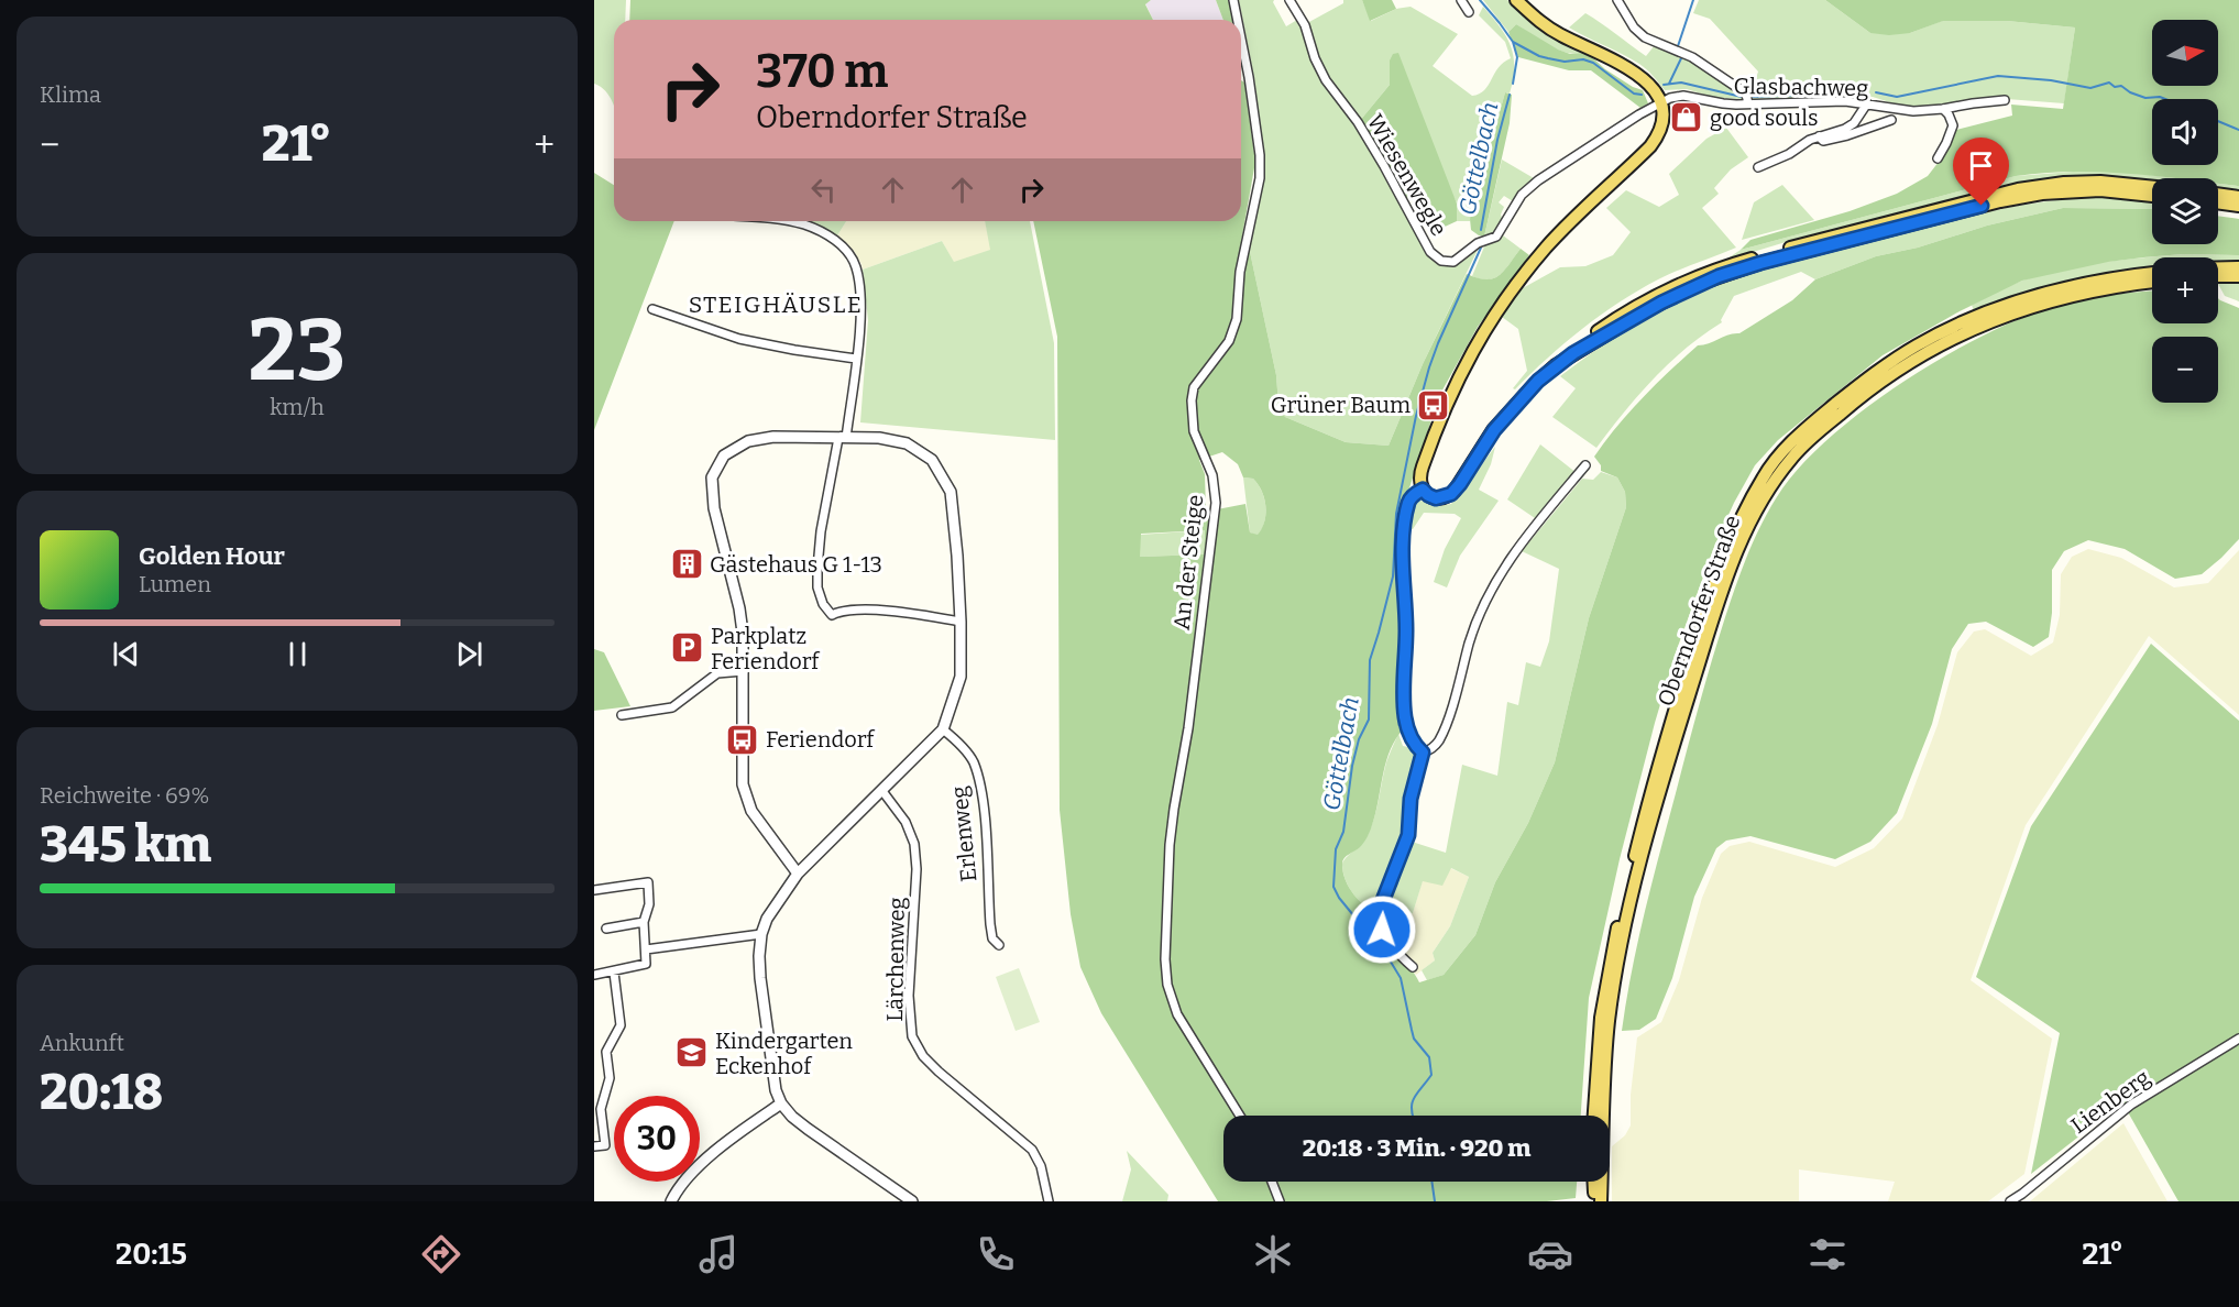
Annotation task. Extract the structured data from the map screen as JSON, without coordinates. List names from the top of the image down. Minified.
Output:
{"streets":{"main road":["Oberndorfer Straße"],"street":["Glasbachweg","Wiesenwegle","An der Steige","Erlenweg","Lärchenweg","Lienberg"]},"crossings":[["Glasbachweg","Wiesenwegle"]],"districts":["STEIGHÄUSLE"],"water":["Göttelbach"],"places":{"shop":["good souls"],"bus stop":["Grüner Baum","Feriendorf"],"building":["Gästehaus G 1-13"],"parking":["Parkplatz Feriendorf"],"school or university":["Kindergarten Eckenhof"]},"north":"right","page":{"tile":["Klima",["23","km/h"],["Reichweite · 69%","345 km"],["Ankunft","20:18"]],"map_buttons":["+","−"],"turn":["370 m","Oberndorfer Straße"],"heat":["−","21°","+"],"song":["Golden Hour","Lumen"],"limit":"30","trip":"20:18 · 3 Min. · 920 m","tabs":["20:15","21°"]}}
